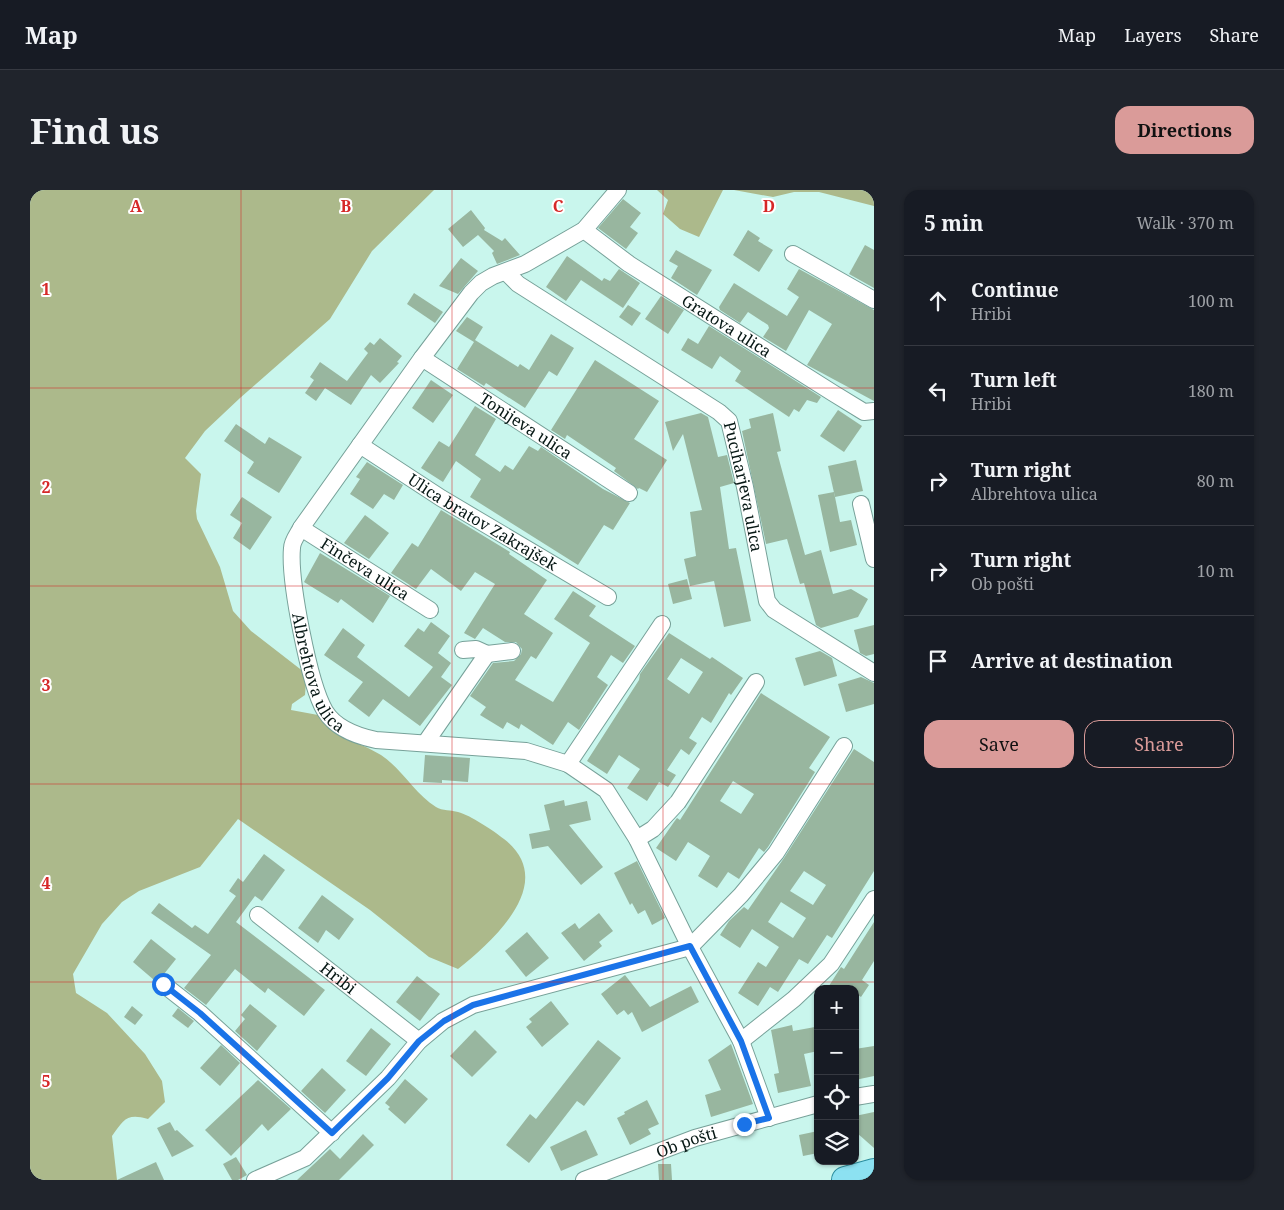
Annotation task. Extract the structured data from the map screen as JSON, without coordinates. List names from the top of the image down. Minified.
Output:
{"streets":{"street":["Gratova ulica","Tonijeva ulica","Puciharjeva ulica","Ulica bratov Zakrajšek","Finčeva ulica","Albrehtova ulica","Hribi","Ob pošti"]},"crossings":[["Gratova ulica","Albrehtova ulica"],["Tonijeva ulica","Albrehtova ulica"],["Puciharjeva ulica","Albrehtova ulica"],["Ulica bratov Zakrajšek","Albrehtova ulica"],["Finčeva ulica","Albrehtova ulica"],["Albrehtova ulica","Ob pošti"]],"page":{"header":"Map","nav":["Map","Layers","Share"],"buttons":["Directions",["Save","Share"]],"title":"Find us","heading":["5 min","Walk · 370 m"],"list":[["Continue","Hribi","100 m"],["Turn left","Hribi","180 m"],["Turn right","Albrehtova ulica","80 m"],["Turn right","Ob pošti","10 m"],"Arrive at destination"],"map_buttons":["+","−"]},"grid":{"columns":["A","B","C","D"],"rows":["1","2","3","4","5"]}}
